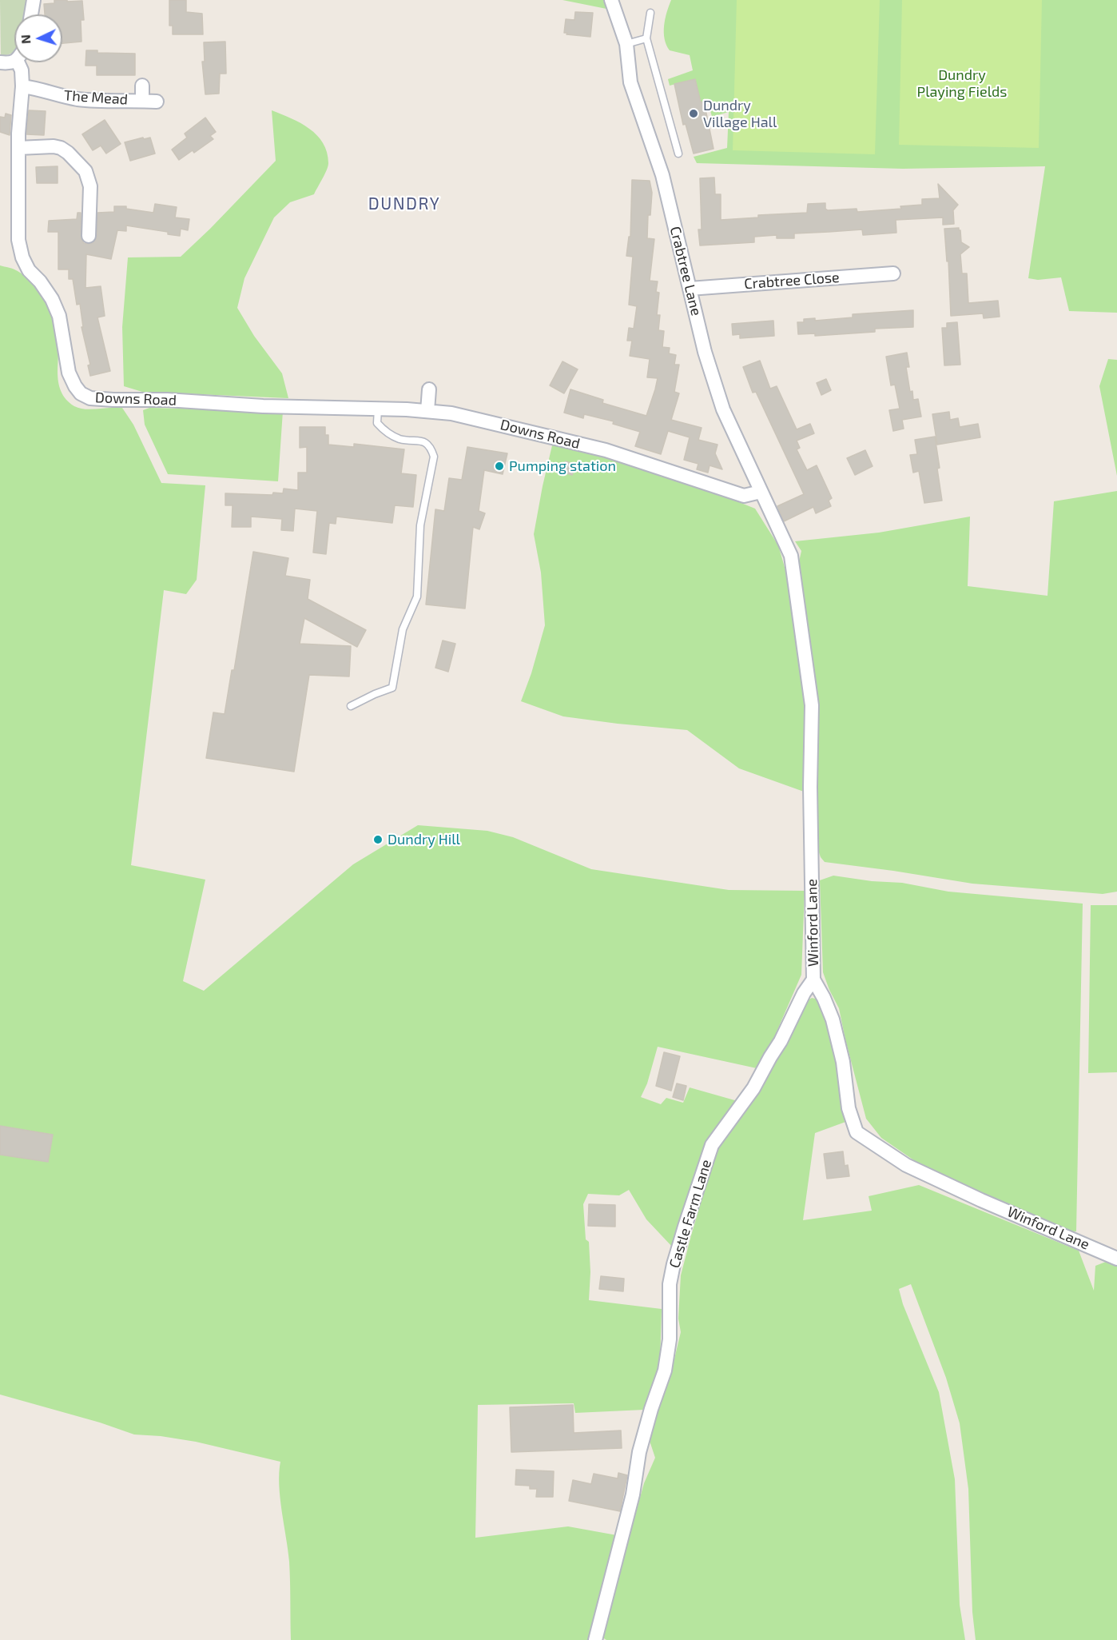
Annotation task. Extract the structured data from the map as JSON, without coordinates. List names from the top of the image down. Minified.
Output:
{"streets":{"street":["The Mead","Crabtree Lane","Crabtree Close","Downs Road","Winford Lane","Castle Farm Lane"]},"crossings":[["The Mead","Downs Road"],["Crabtree Lane","Crabtree Close"],["Crabtree Lane","Downs Road"],["Crabtree Lane","Winford Lane"],["Winford Lane","Castle Farm Lane"]],"districts":["DUNDRY"],"parks":["Dundry Playing Fields"],"places":["Dundry Village Hall","Pumping station","Dundry Hill"],"north":"left"}
